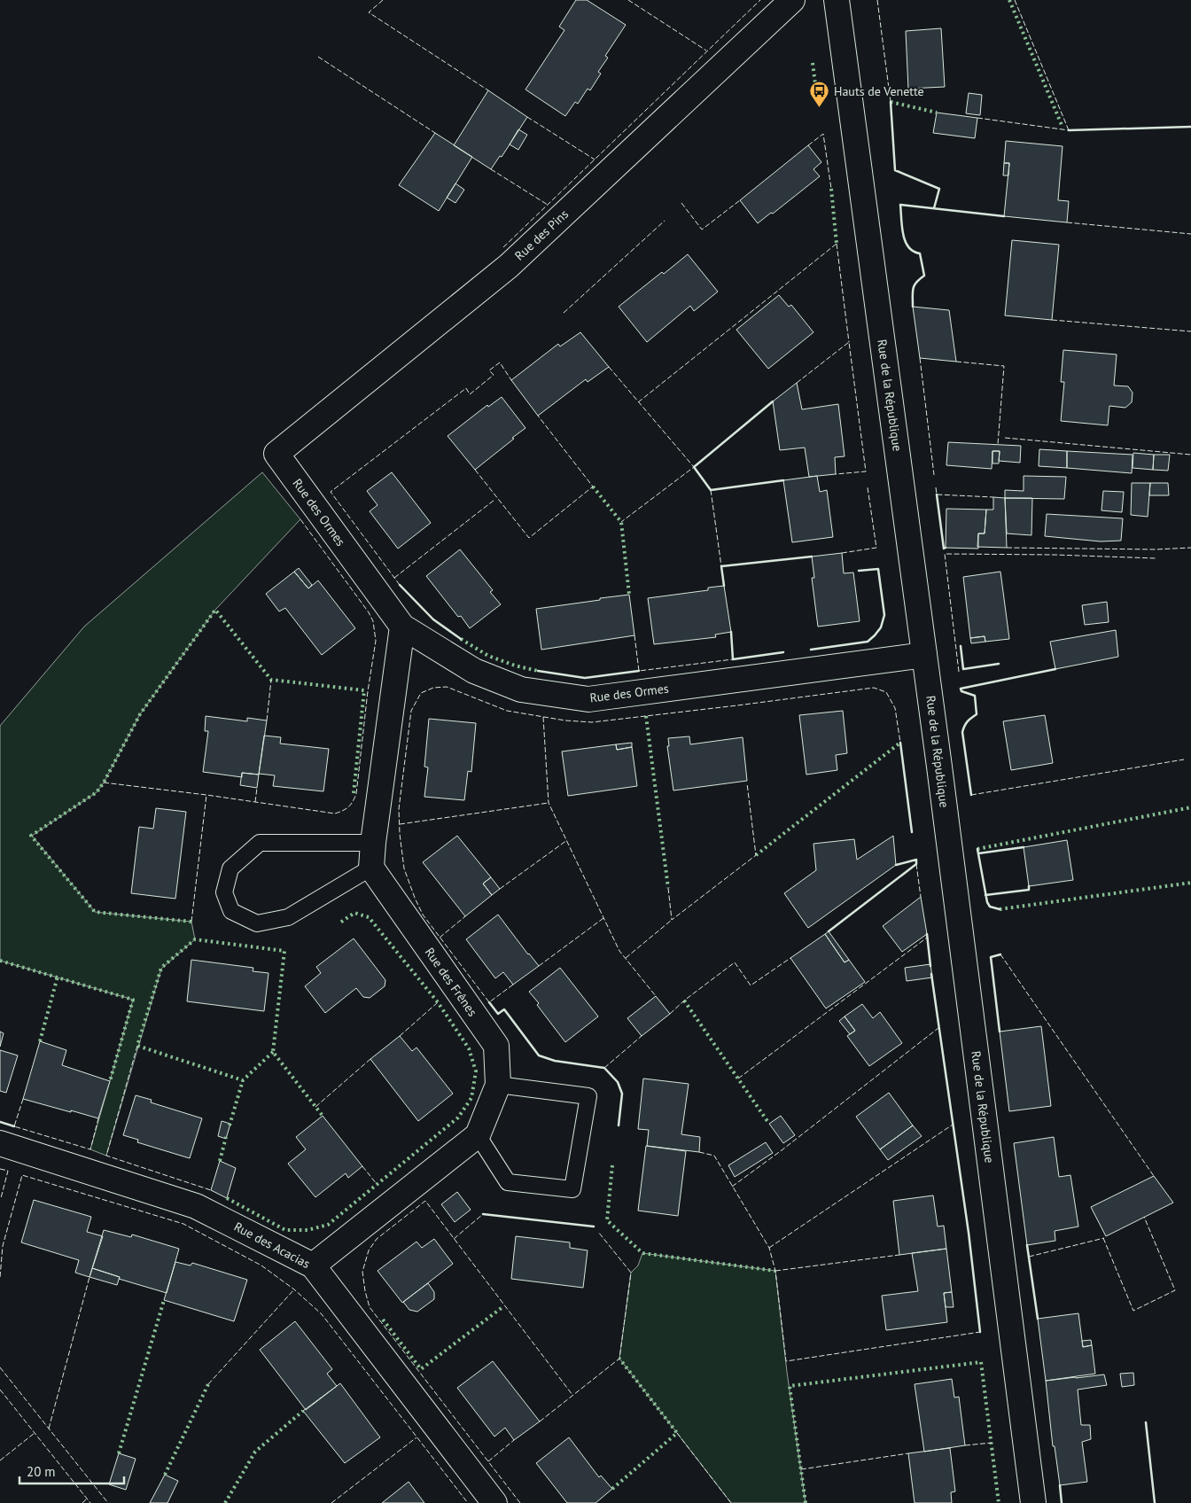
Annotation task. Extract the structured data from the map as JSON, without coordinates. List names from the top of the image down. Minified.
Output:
{"streets":{"street":["Rue des Pins","Rue de la République","Rue des Ormes","Rue des Frênes","Rue des Acacias"]},"crossings":[["Rue des Pins","Rue des Ormes"],["Rue de la République","Rue des Ormes"]],"places":{"bus stop":["Hauts de Venette"]},"scale_bar":"20 m"}
